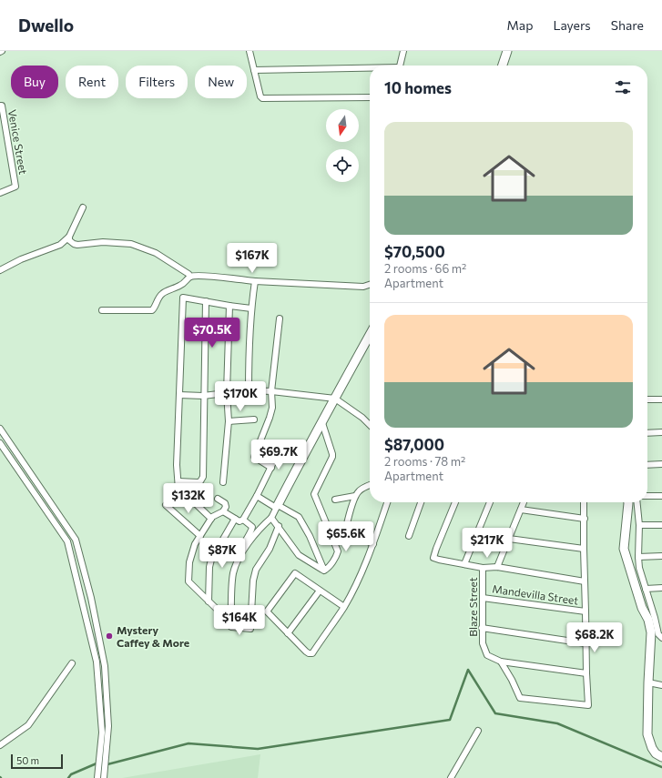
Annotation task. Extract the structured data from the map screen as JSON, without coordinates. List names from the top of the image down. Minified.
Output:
{"streets":{"street":["Venice Street","Mandevilla Street","Blaze Street"]},"crossings":[["Mandevilla Street","Blaze Street"]],"places":["Mystery Caffey & More"],"scale_bar":"50 m","north":"bottom","page":{"header":"Dwello","nav":["Map","Layers","Share"],"chip":["Buy","Rent","Filters","New"],"heading":"10 homes","list":[{"name":"$70,500","note":"2 rooms · 66 m² · Apartment"},{"name":"$87,000","note":"2 rooms · 78 m² · Apartment"}],"price":["$167K","$70.5K","$170K","$69.7K","$132K","$65.6K","$217K","$87K","$164K","$68.2K"],"scale":"50 m"}}
